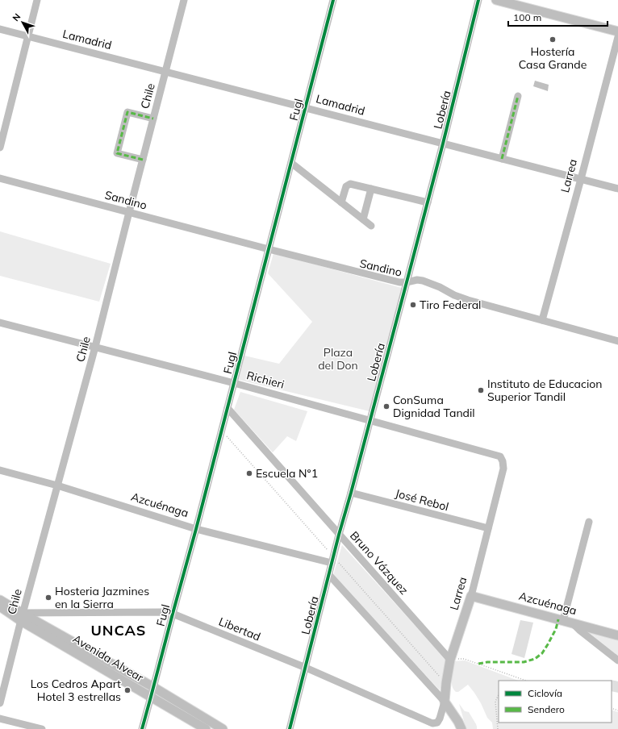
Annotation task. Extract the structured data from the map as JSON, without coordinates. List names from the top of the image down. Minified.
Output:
{"streets":{"main road":["Larrea","Azcuénaga","Avenida Alvear"],"street":["Lamadrid","Chile","Fugl","Lobería","Sandino","Richieri","José Rebol","Bruno Vázquez","Libertad"]},"crossings":[["Lamadrid","Chile"],["Lamadrid","Fugl"],["Lamadrid","Lobería"],["Lamadrid","Larrea"],["Chile","Sandino"],["Chile","Richieri"],["Chile","Azcuénaga"],["Chile","Libertad"],["Chile","Avenida Alvear"],["Fugl","Sandino"],["Fugl","Richieri"],["Fugl","Azcuénaga"],["Fugl","Bruno Vázquez"],["Fugl","Libertad"],["Fugl","Avenida Alvear"],["Lobería","Sandino"],["Lobería","Richieri"],["Lobería","José Rebol"],["Lobería","Azcuénaga"],["Lobería","Bruno Vázquez"],["Lobería","Libertad"],["Larrea","Sandino"],["Larrea","Richieri"],["Larrea","José Rebol"],["Larrea","Azcuénaga"],["Larrea","Bruno Vázquez"],["Larrea","Libertad"],["Libertad","Avenida Alvear"]],"districts":["UNCAS"],"parks":["Plaza del Don"],"places":["Hostería Casa Grande","Tiro Federal","Instituto de Educacion Superior Tandil","ConSuma Dignidad Tandil","Escuela N°1","Hosteria Jazmines en la Sierra","Los Cedros Apart Hotel 3 estrellas"],"legend":["Ciclovía","Sendero"],"scale_bar":"100 m","north":"top left"}
